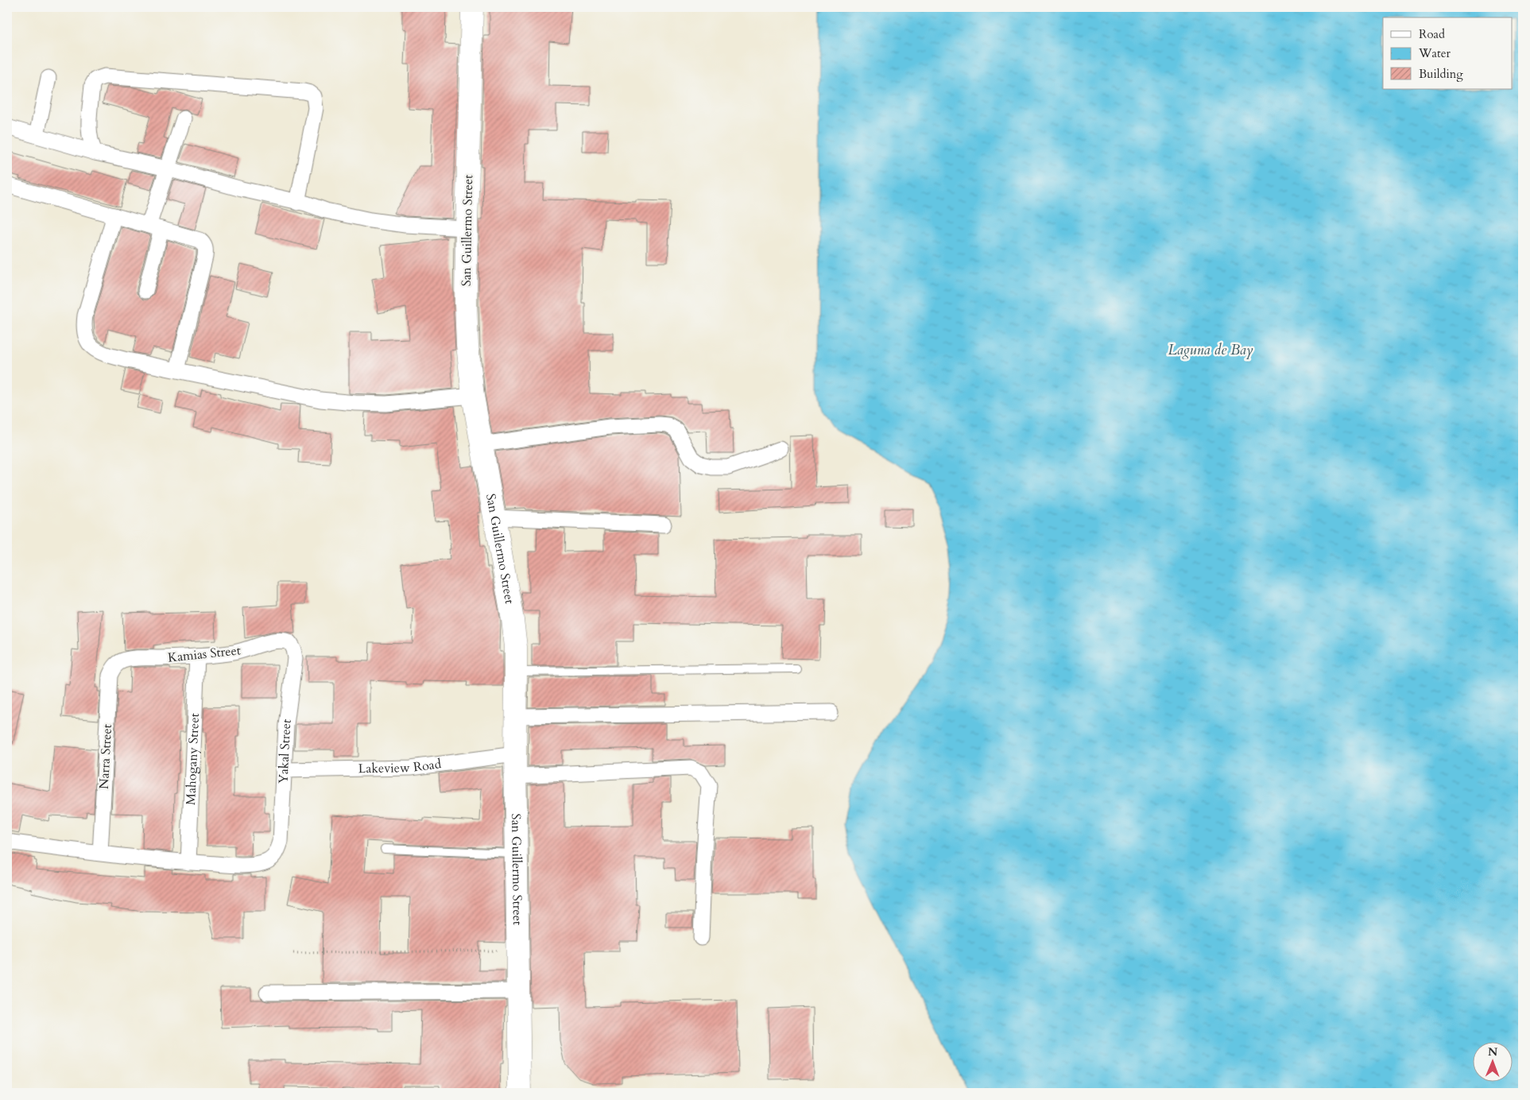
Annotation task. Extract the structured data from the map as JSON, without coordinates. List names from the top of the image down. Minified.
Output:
{"streets":{"main road":["San Guillermo Street"],"street":["Kamias Street","Yakal Street","Narra Street","Mahogany Street","Lakeview Road"]},"crossings":[["San Guillermo Street","Lakeview Road"],["Kamias Street","Yakal Street"],["Kamias Street","Narra Street"],["Kamias Street","Mahogany Street"],["Yakal Street","Mahogany Street"],["Yakal Street","Lakeview Road"]],"water":["Laguna de Bay"],"legend":["Road","Water","Building"],"north":"top"}
